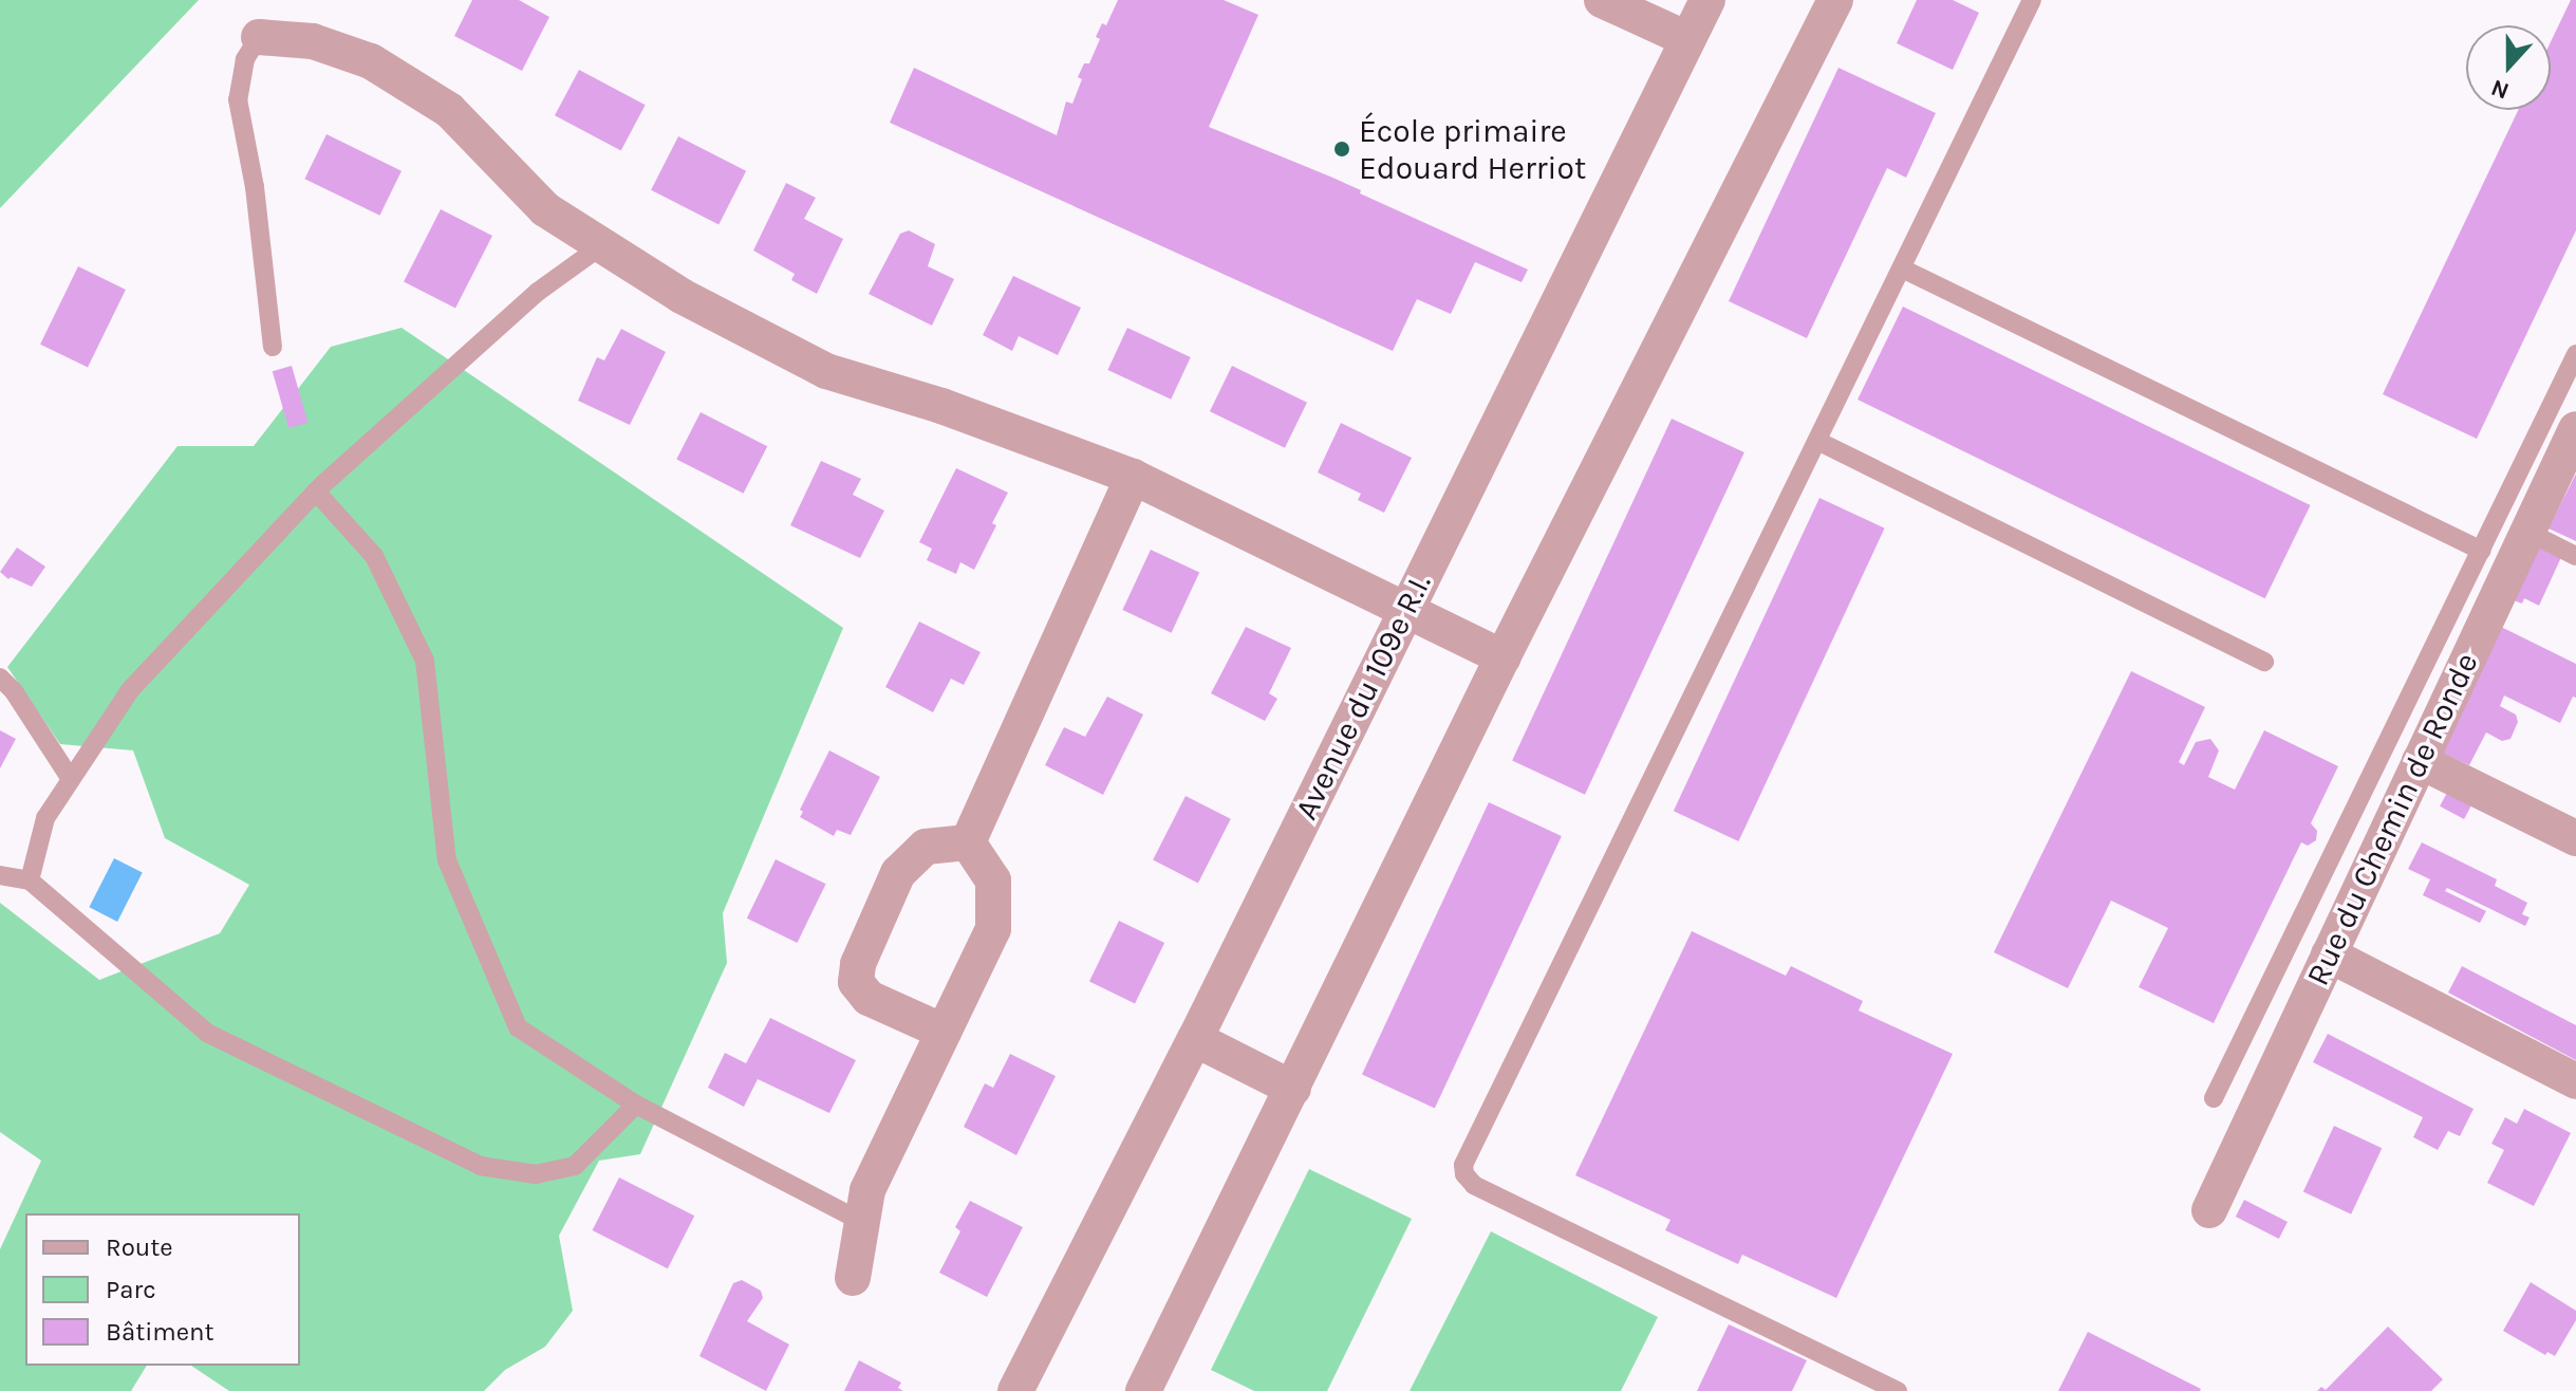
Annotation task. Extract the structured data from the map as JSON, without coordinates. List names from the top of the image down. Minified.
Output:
{"streets":{"street":["Avenue du 109e R.I.","Rue du Chemin de Ronde"]},"places":["École primaire Edouard Herriot"],"legend":["Route","Parc","Bâtiment"],"north":"bottom"}
